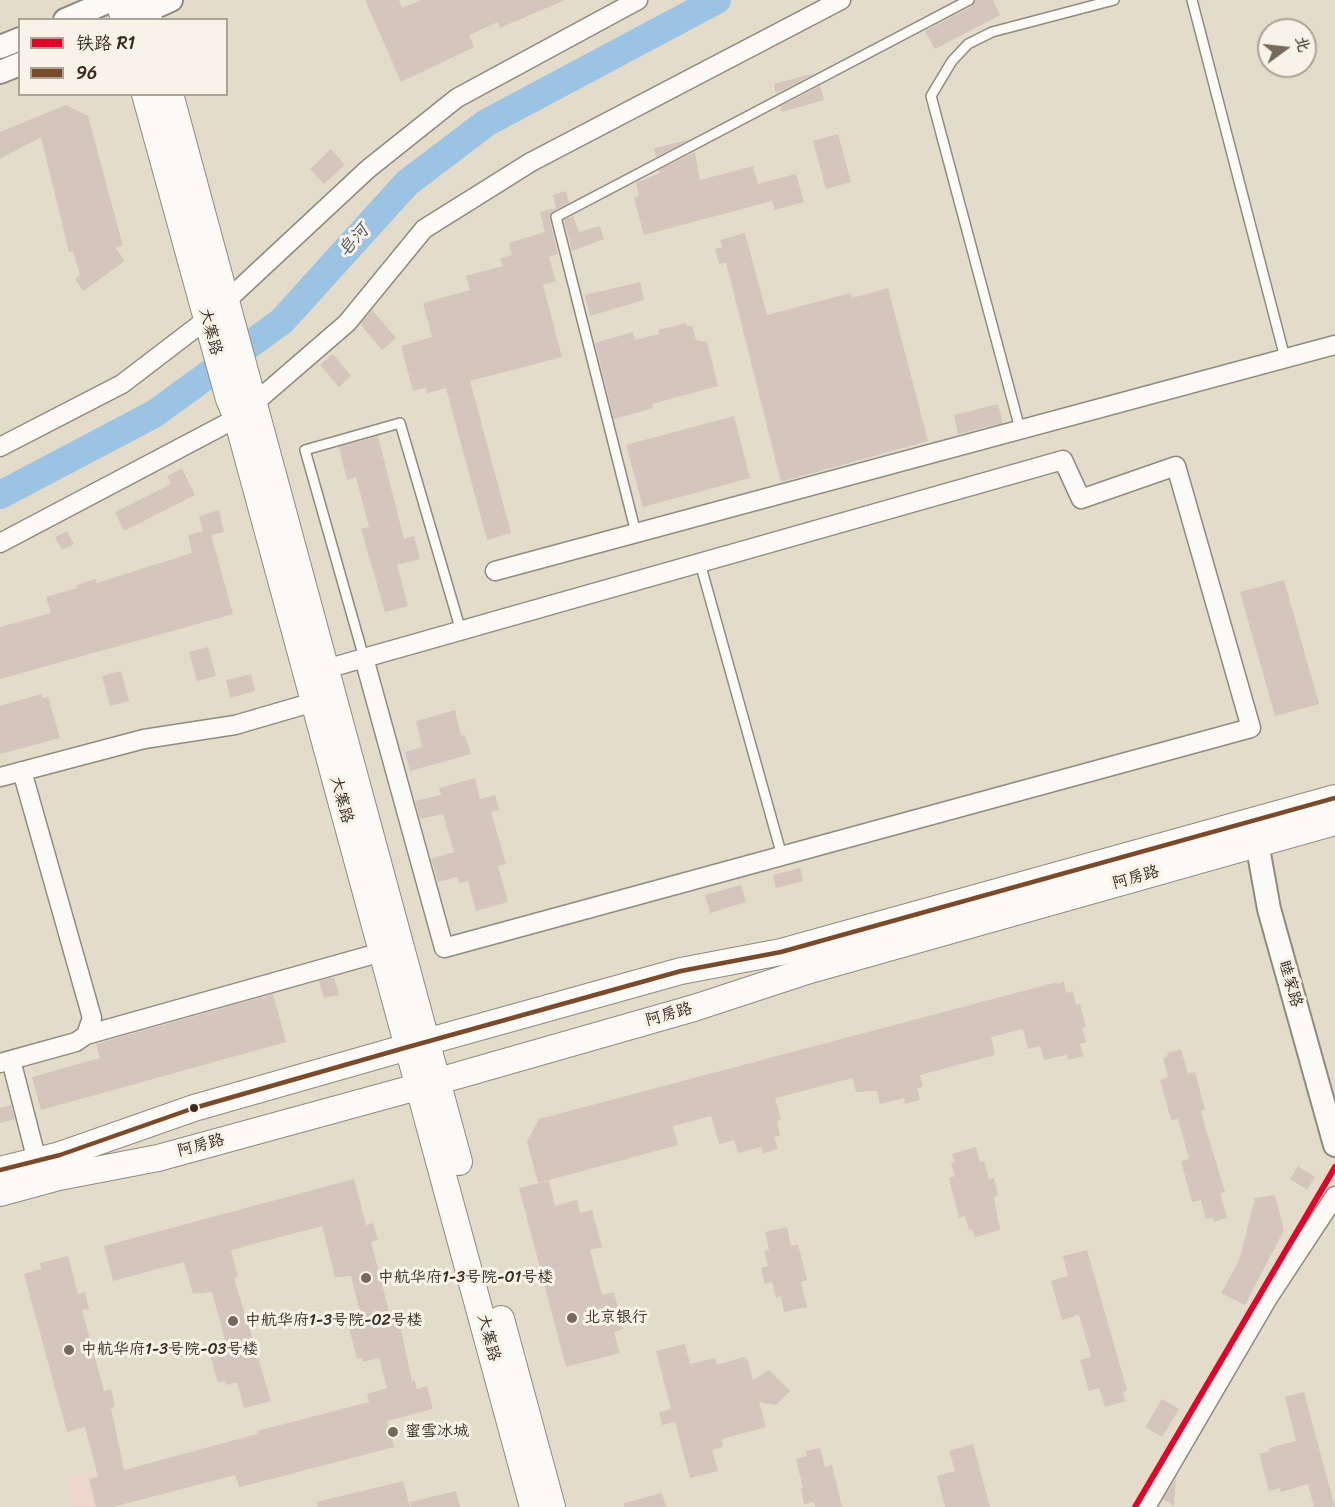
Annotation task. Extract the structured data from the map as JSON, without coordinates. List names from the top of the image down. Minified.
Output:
{"streets":{"main road":["大寨路","阿房路"],"street":["睦家路"]},"crossings":[["大寨路","阿房路"],["阿房路","睦家路"]],"water":["皂河"],"places":["中航华府1-3号院-01号楼","北京银行","中航华府1-3号院-02号楼","中航华府1-3号院-03号楼","蜜雪冰城"],"lines":["transit line 96","rail line R1"],"legend":["铁路 R1","96"],"north":"right"}
